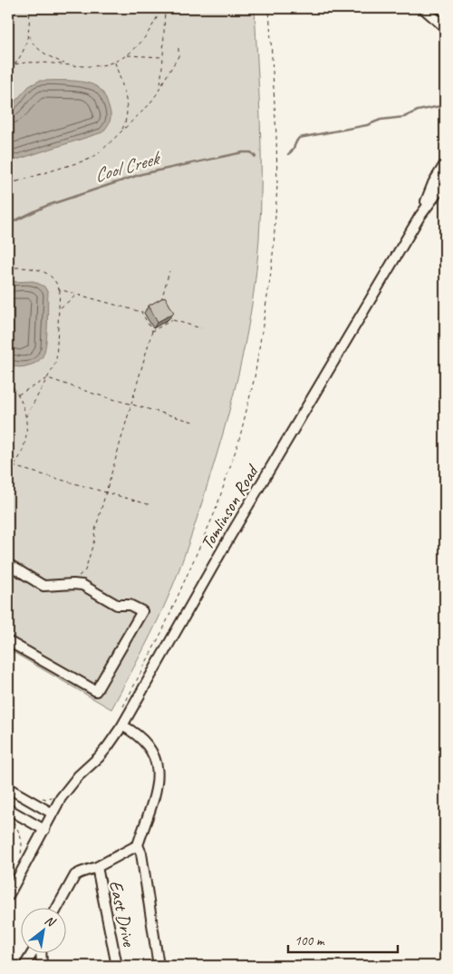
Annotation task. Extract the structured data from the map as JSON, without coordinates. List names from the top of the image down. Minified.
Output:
{"streets":{"street":["Tomlinson Road","East Drive"]},"water":["Cool Creek"],"scale_bar":"100 m","north":"top right"}
